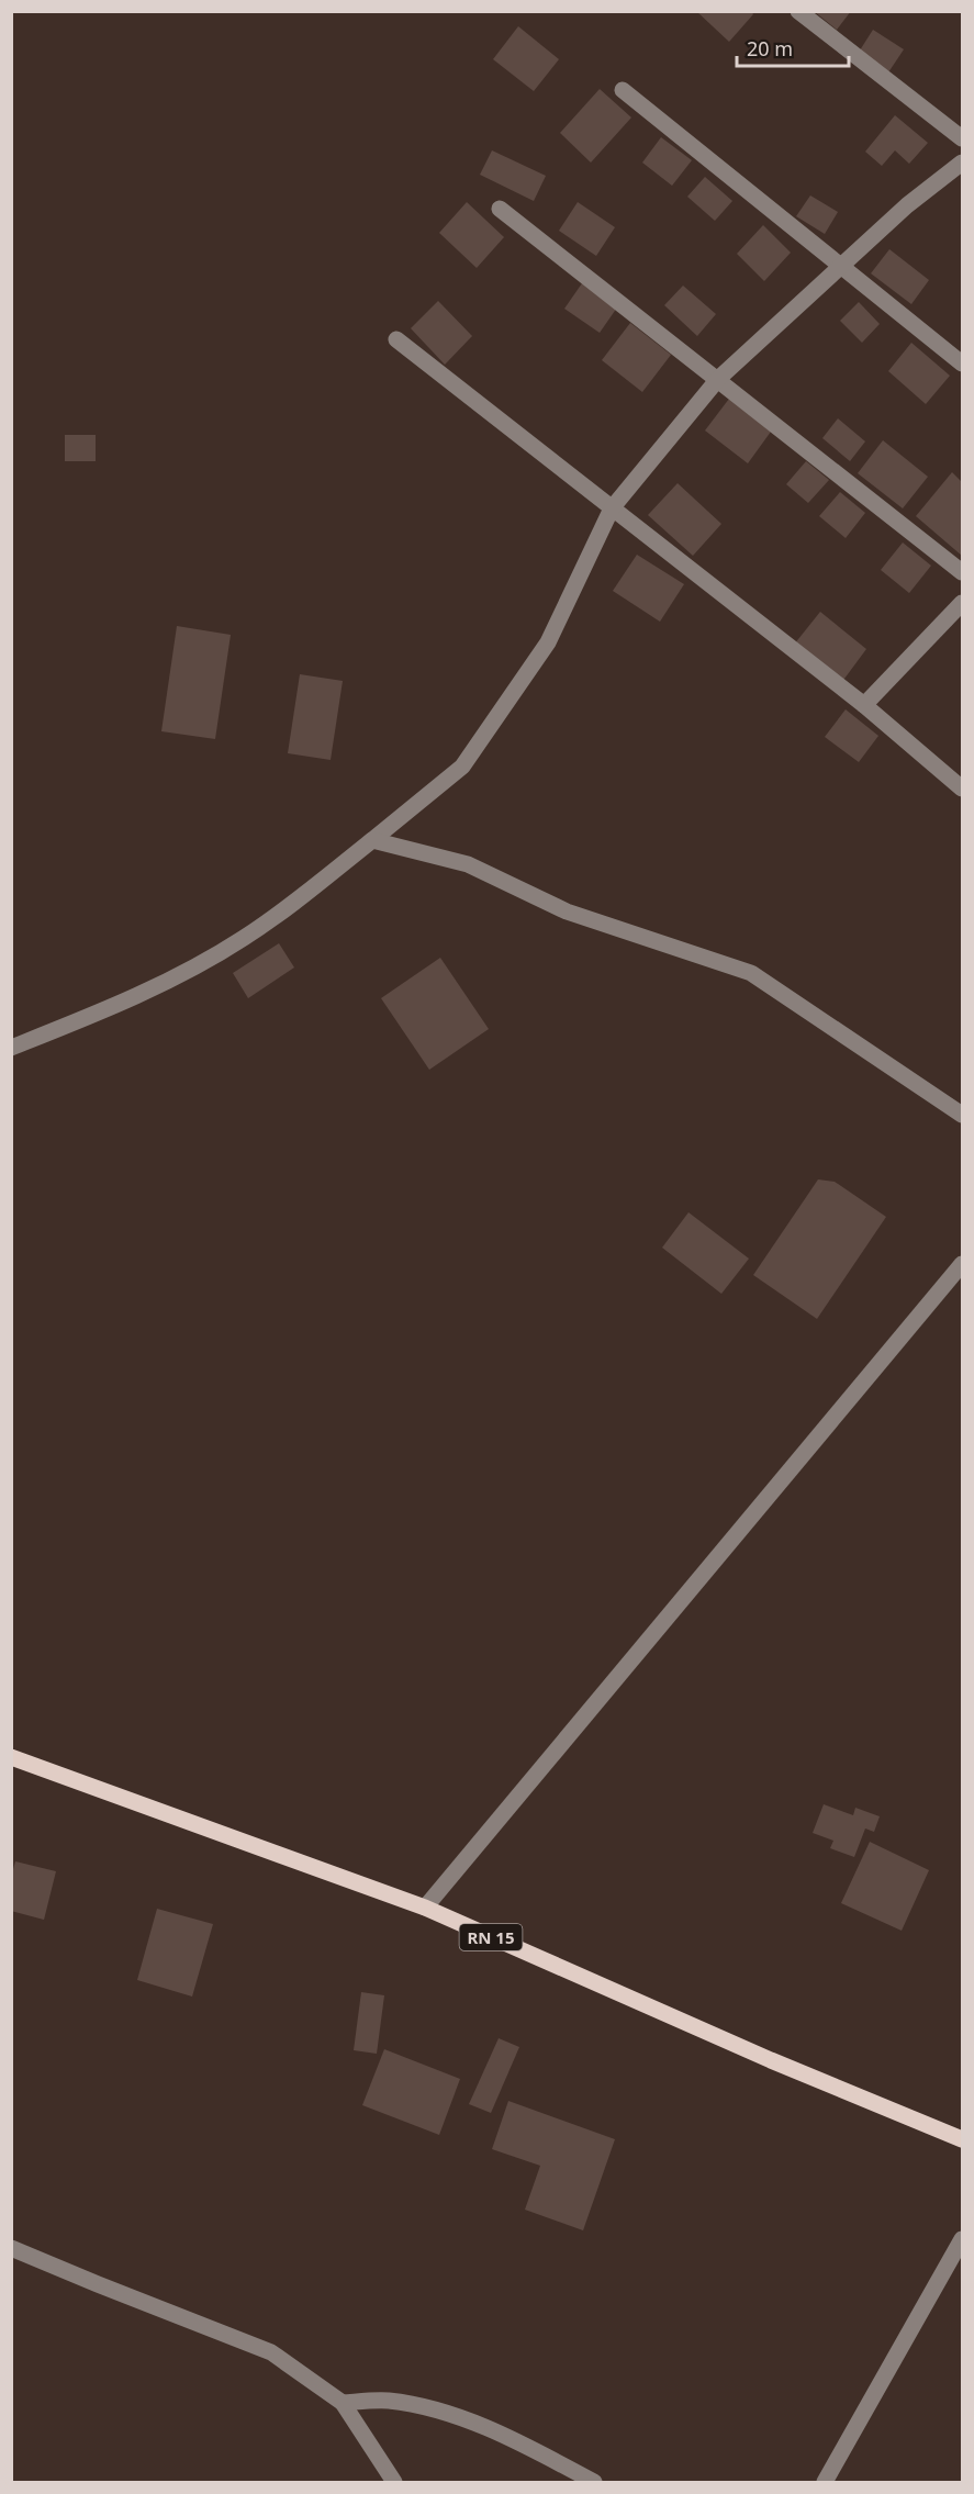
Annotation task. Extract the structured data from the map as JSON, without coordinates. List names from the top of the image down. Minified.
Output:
{"streets":{"main road":["RN 15"]},"scale_bar":"20 m"}
